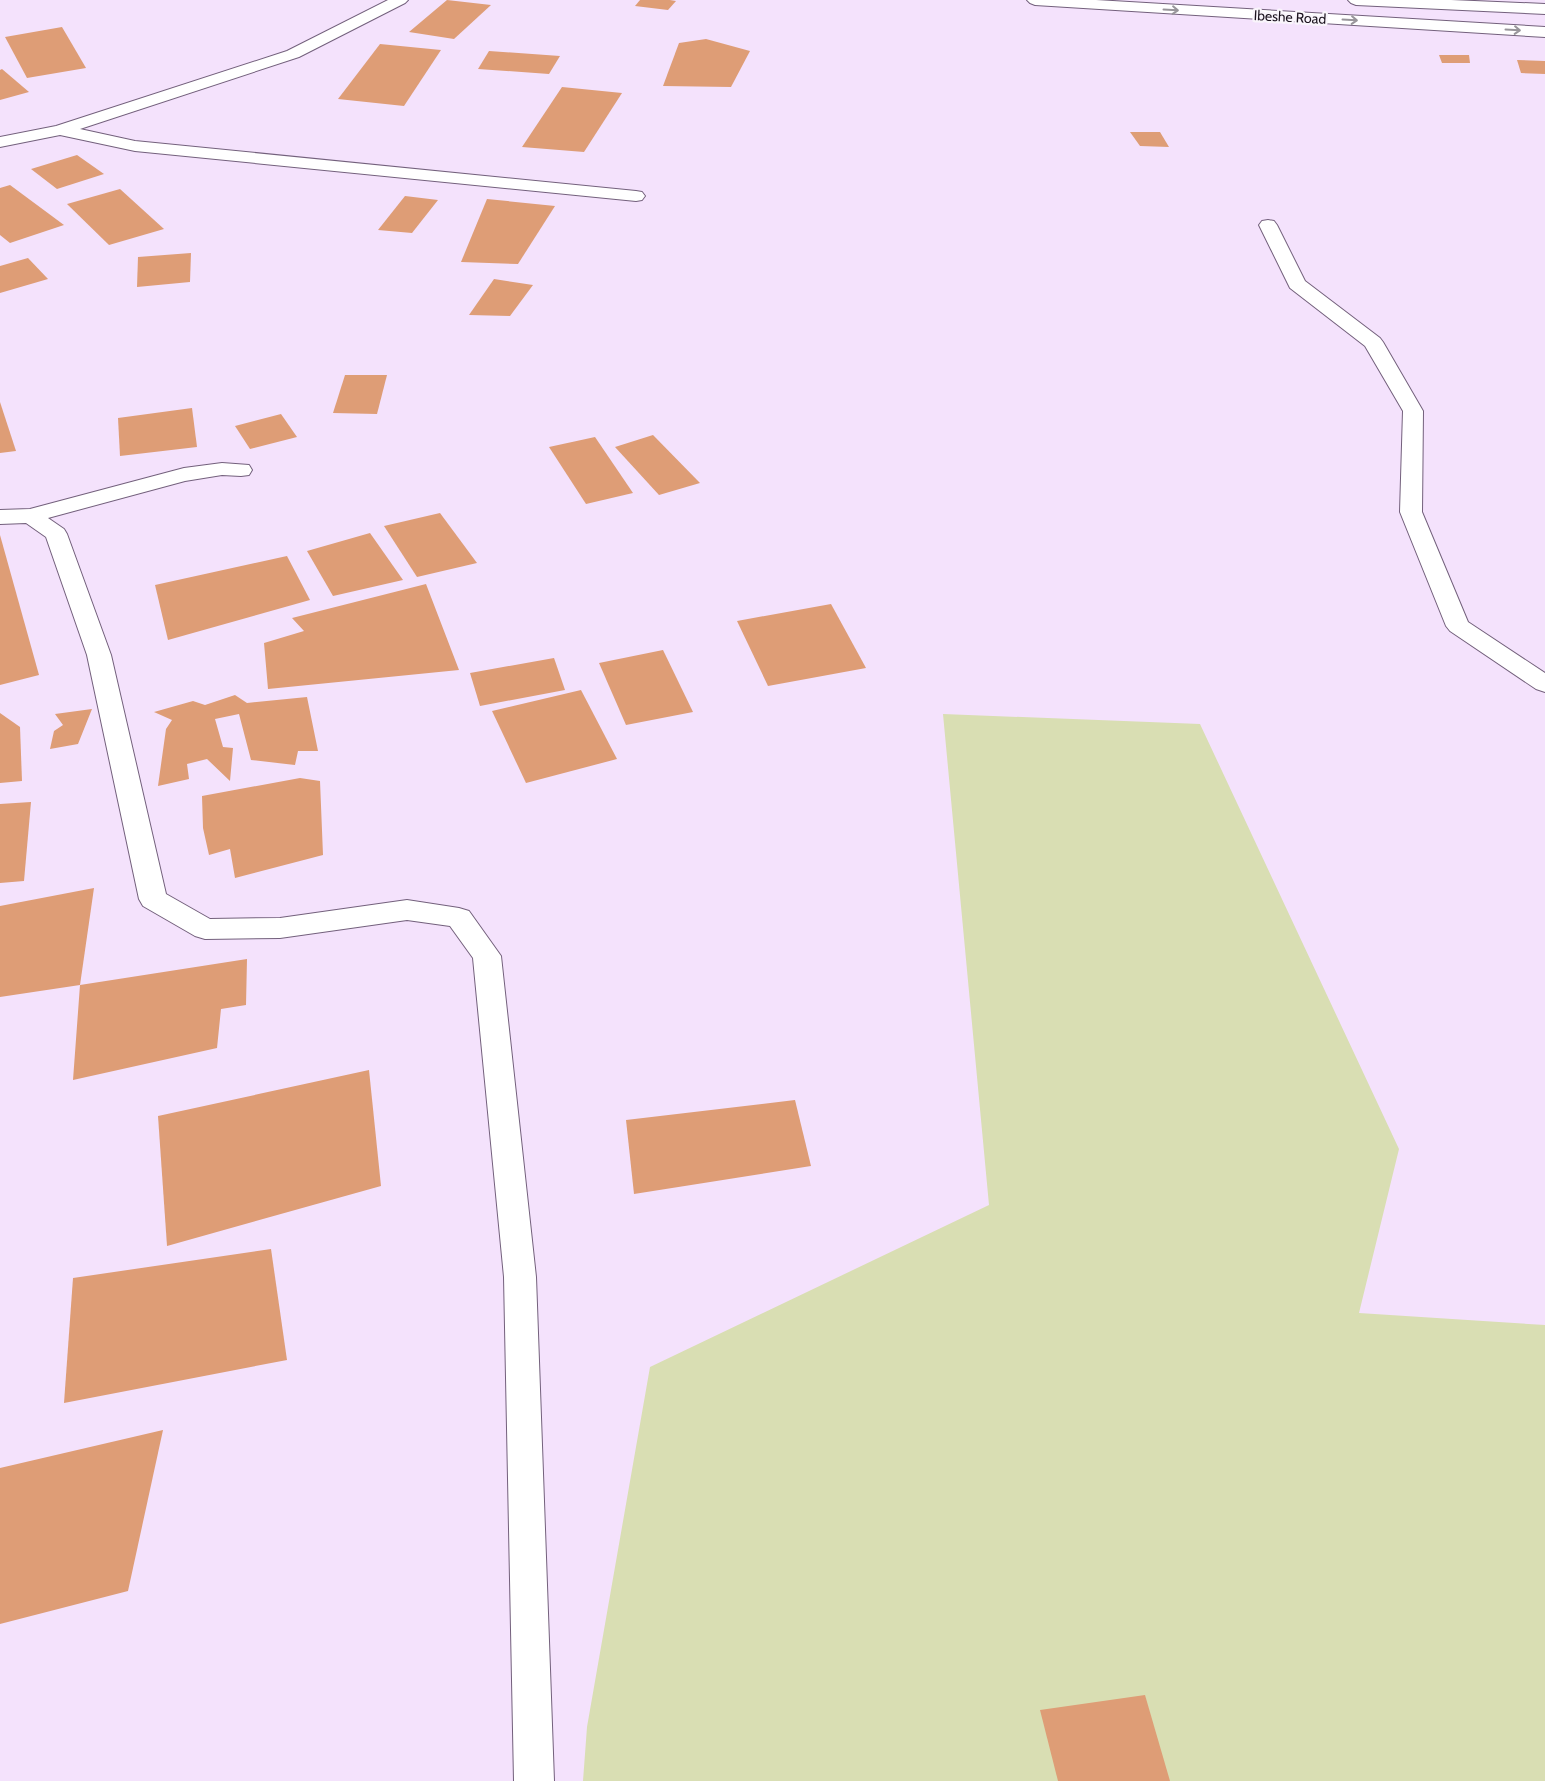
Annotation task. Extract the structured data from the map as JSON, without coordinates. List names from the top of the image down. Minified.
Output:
{"streets":{"street":["Ibeshe Road"]}}
